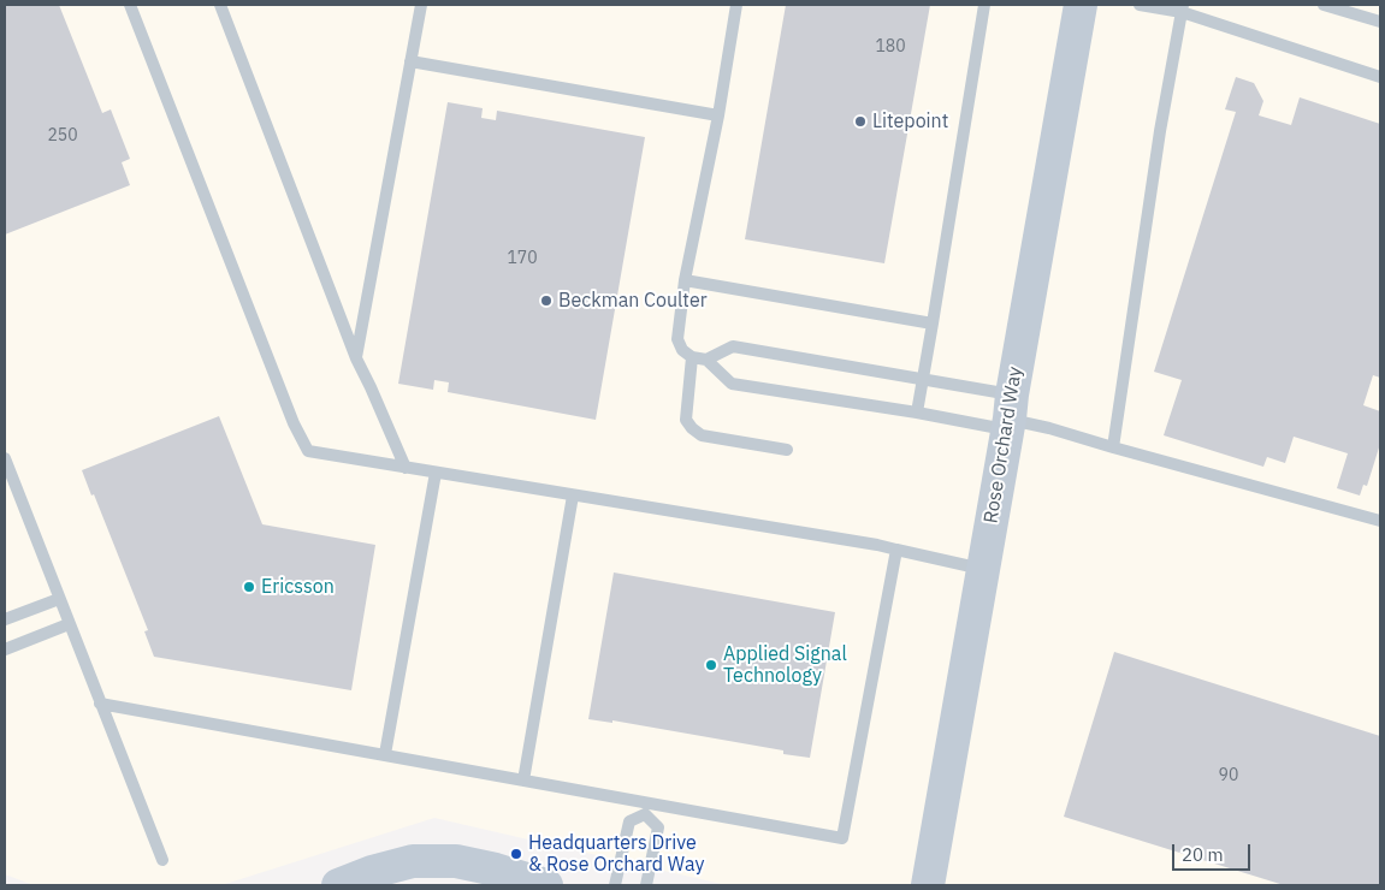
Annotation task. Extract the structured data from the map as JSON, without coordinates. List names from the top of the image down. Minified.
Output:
{"streets":{"street":["Rose Orchard Way"]},"places":["Litepoint","Beckman Coulter","Ericsson","Applied Signal Technology","Headquarters Drive & Rose Orchard Way"],"house_numbers":["180","250","170","90"],"scale_bar":"20 m"}
